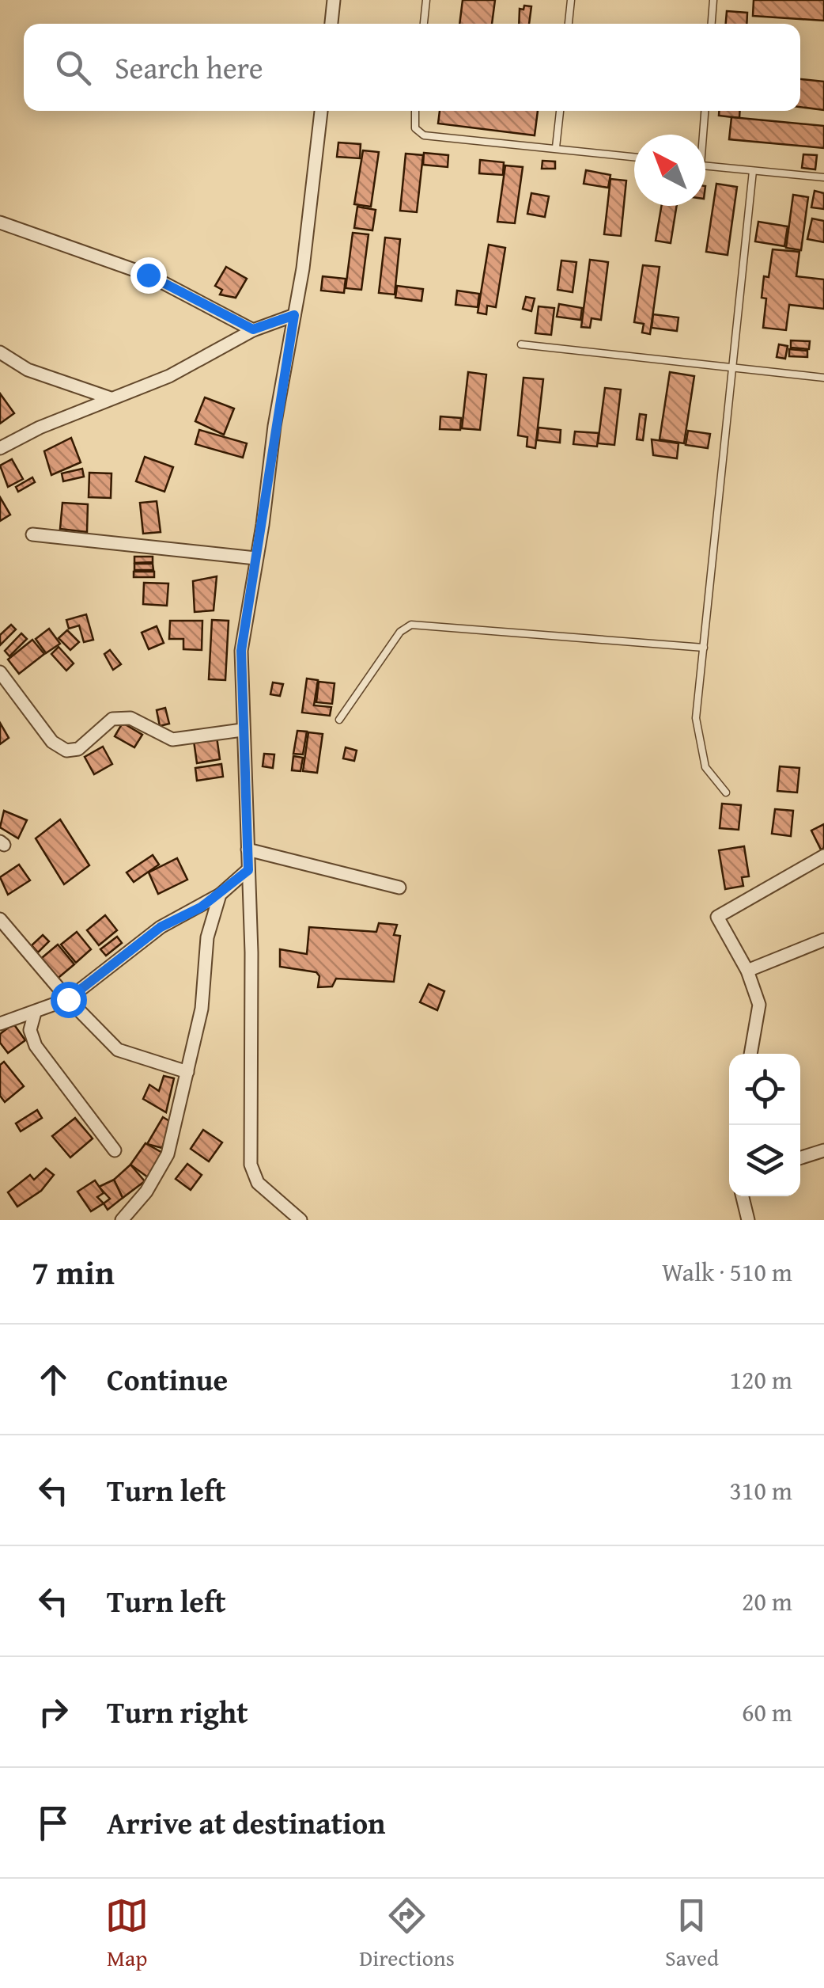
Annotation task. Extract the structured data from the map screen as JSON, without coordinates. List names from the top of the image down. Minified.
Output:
{"north":"top left","page":{"search":"Search here","heading":["7 min","Walk · 510 m"],"list":[["Continue","120 m"],["Turn left","310 m"],["Turn left","20 m"],["Turn right","60 m"],"Arrive at destination"],"nav":["Map","Directions","Saved"]}}
